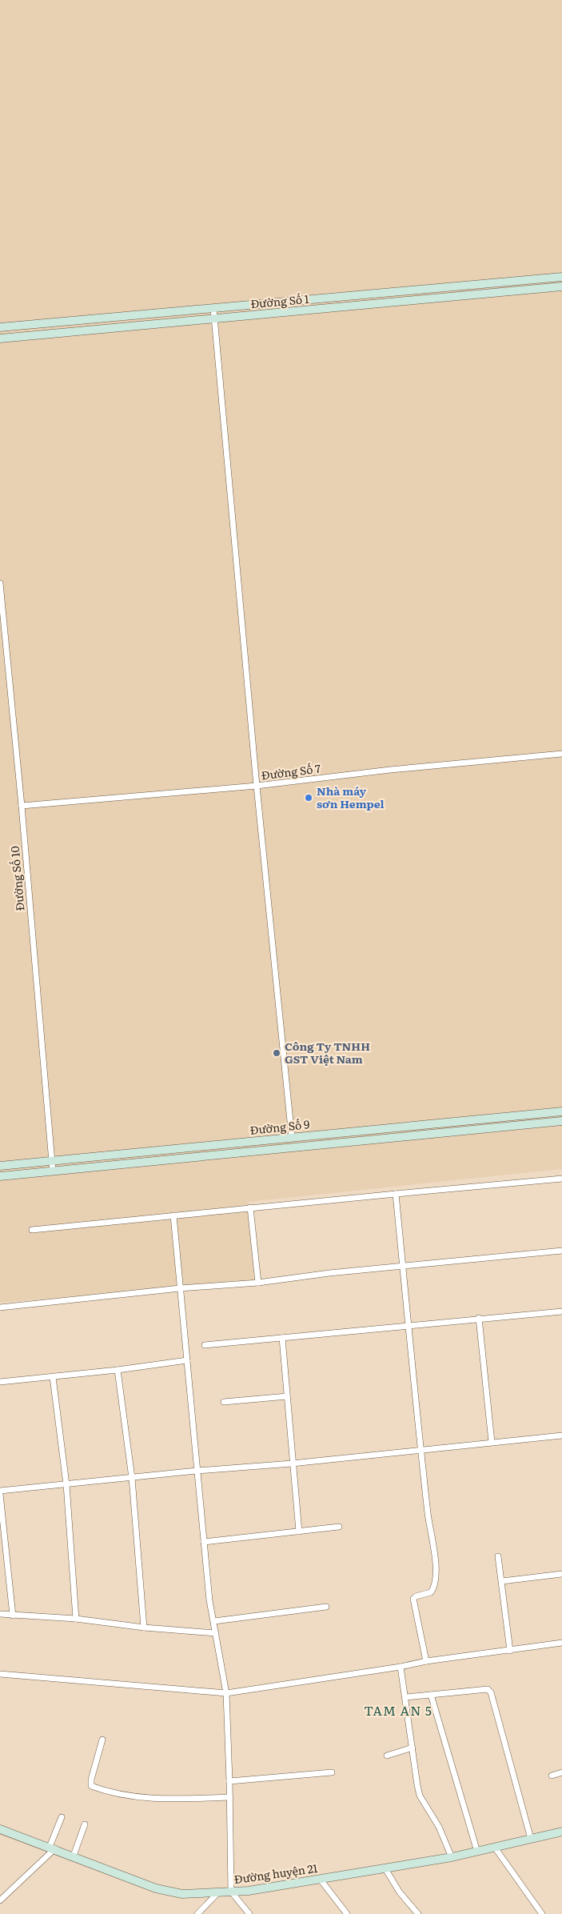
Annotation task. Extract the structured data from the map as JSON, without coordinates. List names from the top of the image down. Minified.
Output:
{"streets":{"street":["Đường Số 1","Đường Số 7","Đường Số 10","Đường Số 9","Đường huyện 21"]},"crossings":[["Đường Số 7","Đường Số 10"],["Đường Số 10","Đường Số 9"]],"districts":["TAM AN 5"],"places":["Nhà máy sơn Hempel","Công Ty TNHH GST Việt Nam"]}
